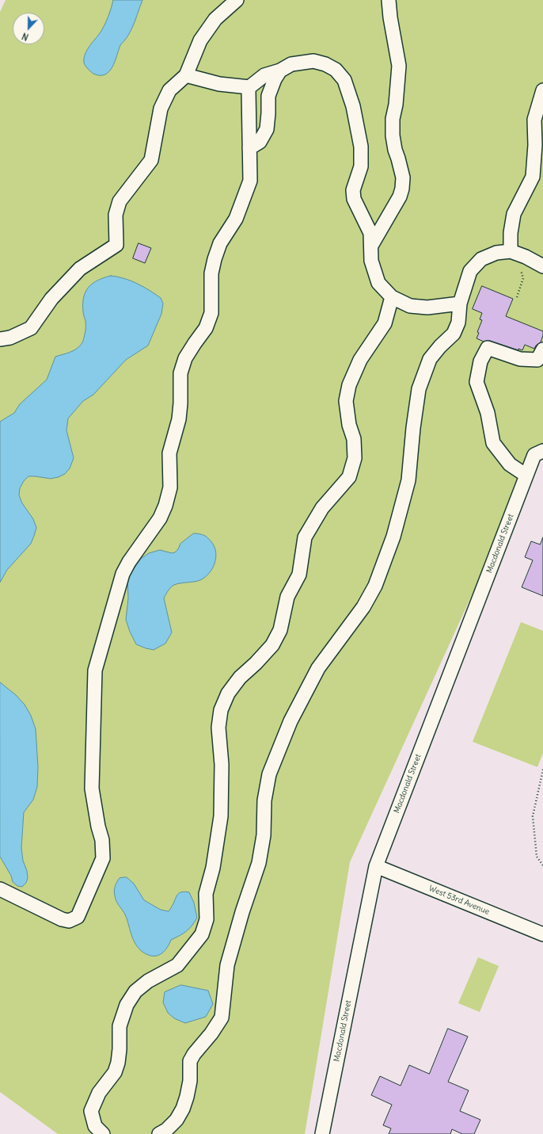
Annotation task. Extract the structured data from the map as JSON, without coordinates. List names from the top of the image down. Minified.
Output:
{"streets":{"street":["Macdonald Street","West 53rd Avenue"]},"crossings":[["Macdonald Street","West 53rd Avenue"]],"north":"bottom"}
